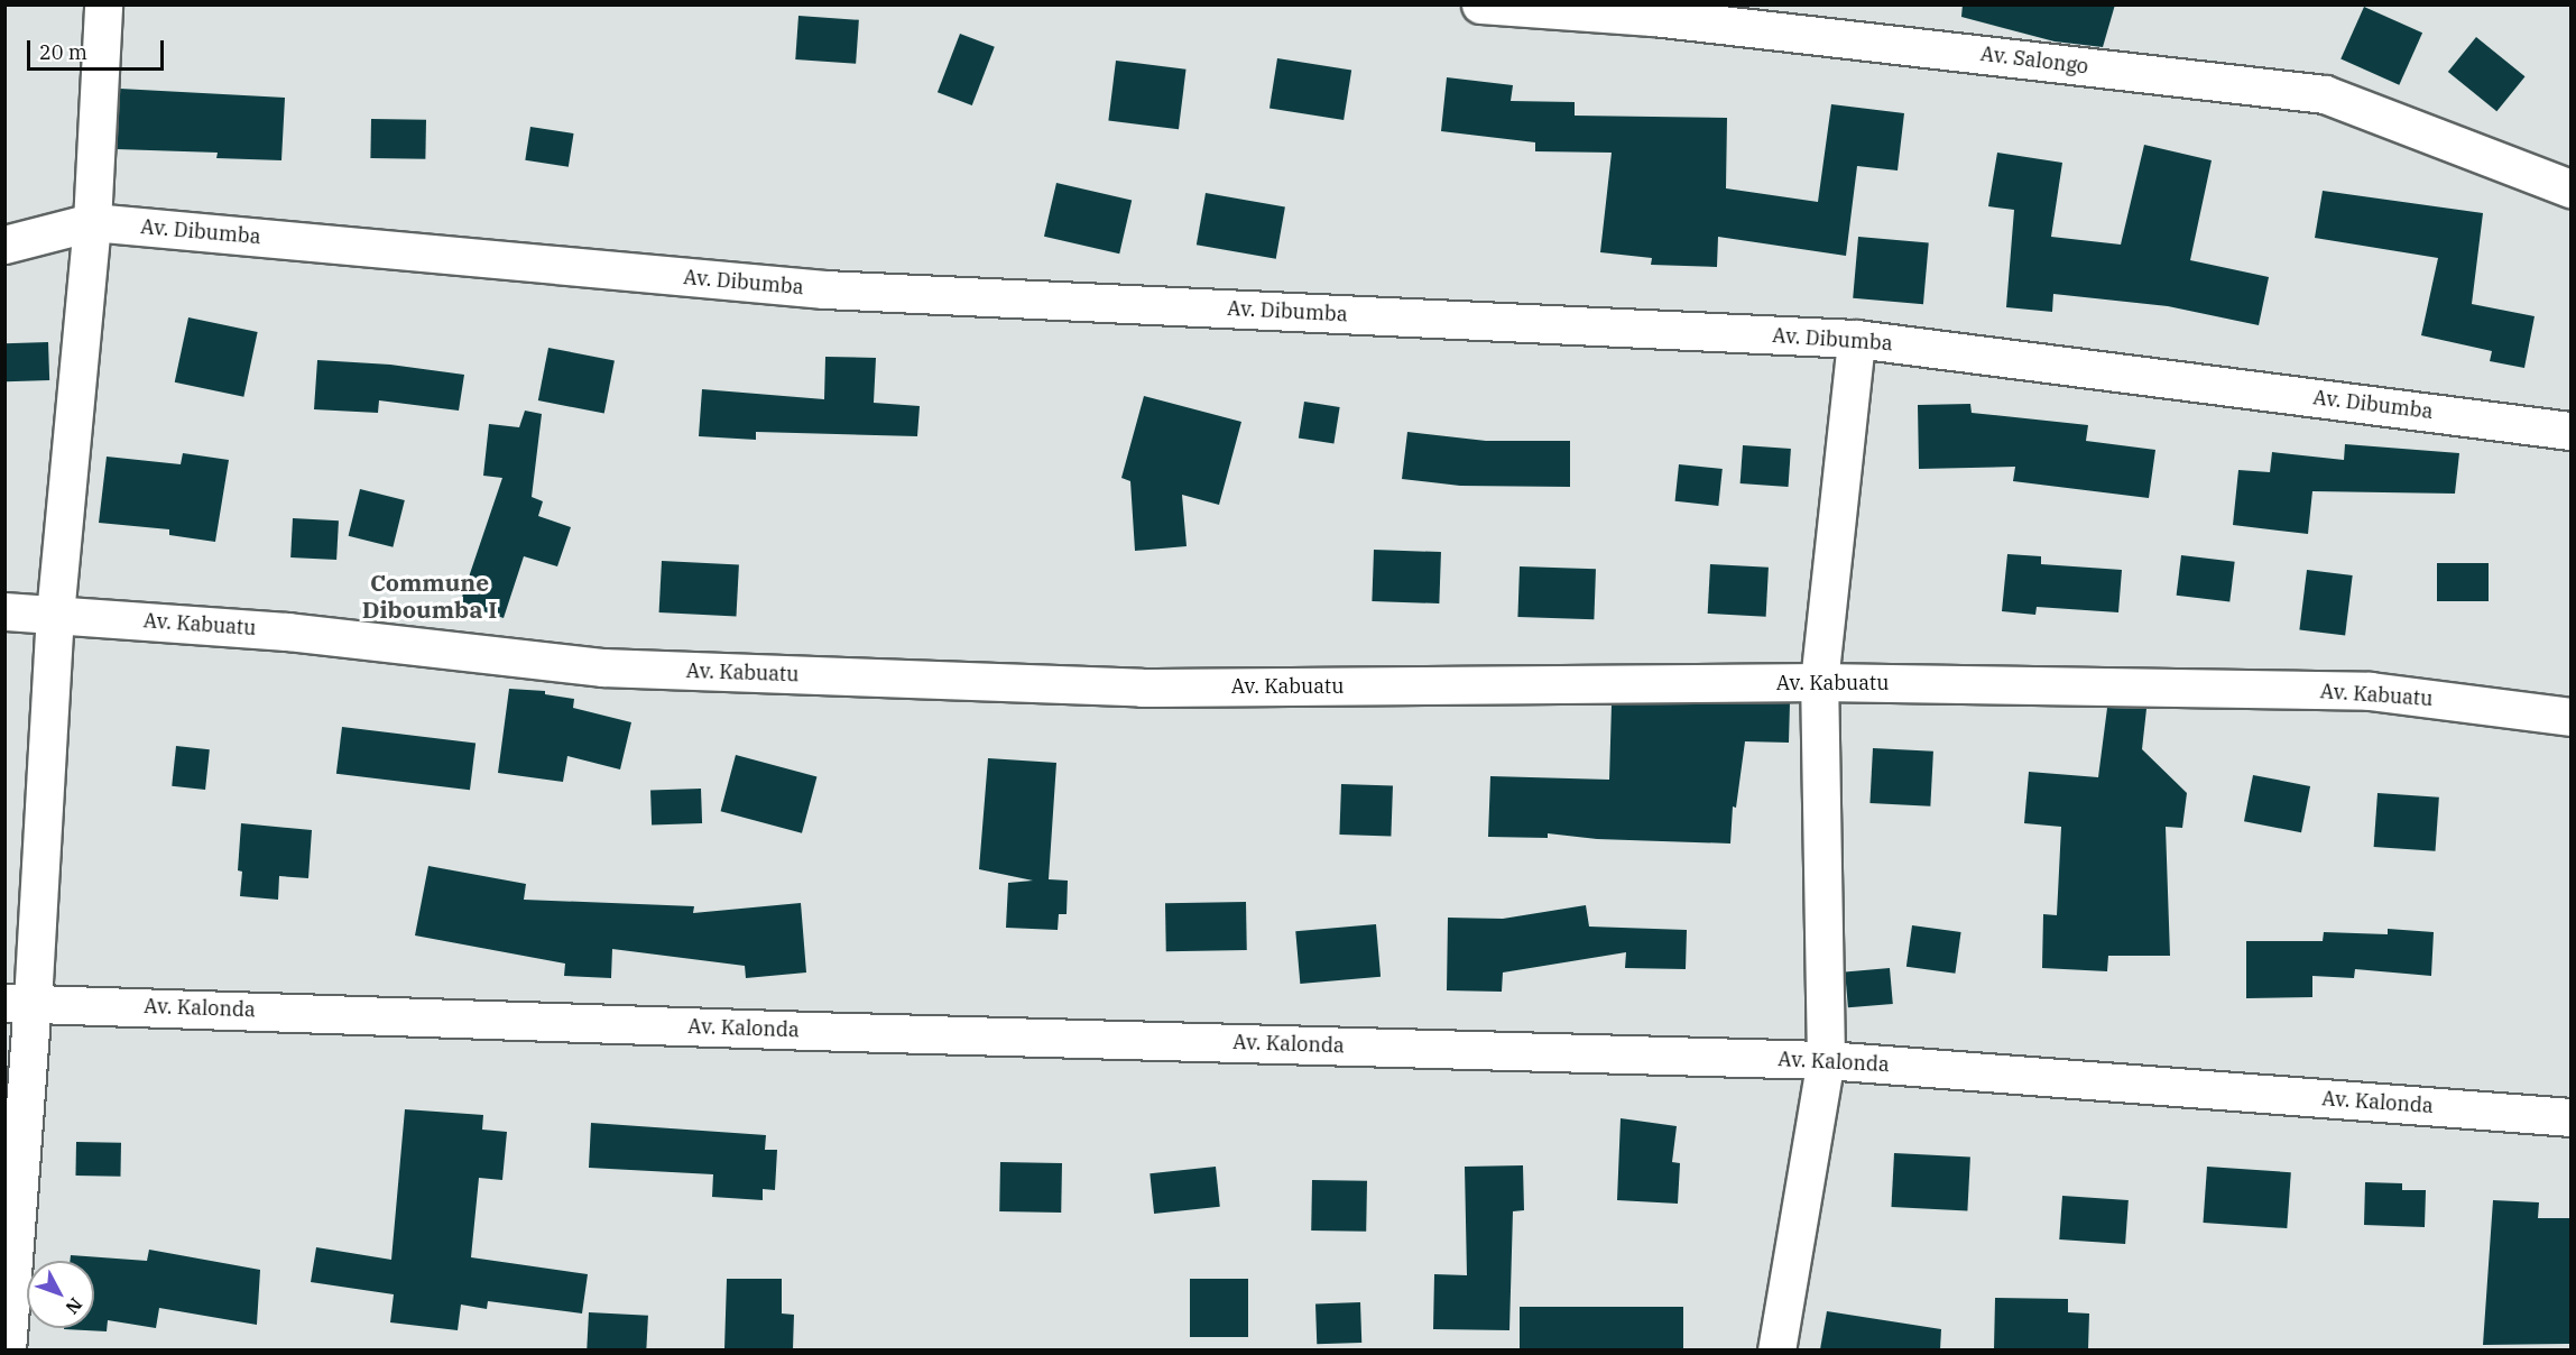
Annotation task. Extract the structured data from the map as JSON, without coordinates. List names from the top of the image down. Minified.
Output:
{"streets":{"street":["Av. Salongo","Av. Dibumba","Av. Kabuatu","Av. Kalonda"]},"districts":["Commune Diboumba I"],"scale_bar":"20 m","north":"bottom right"}
